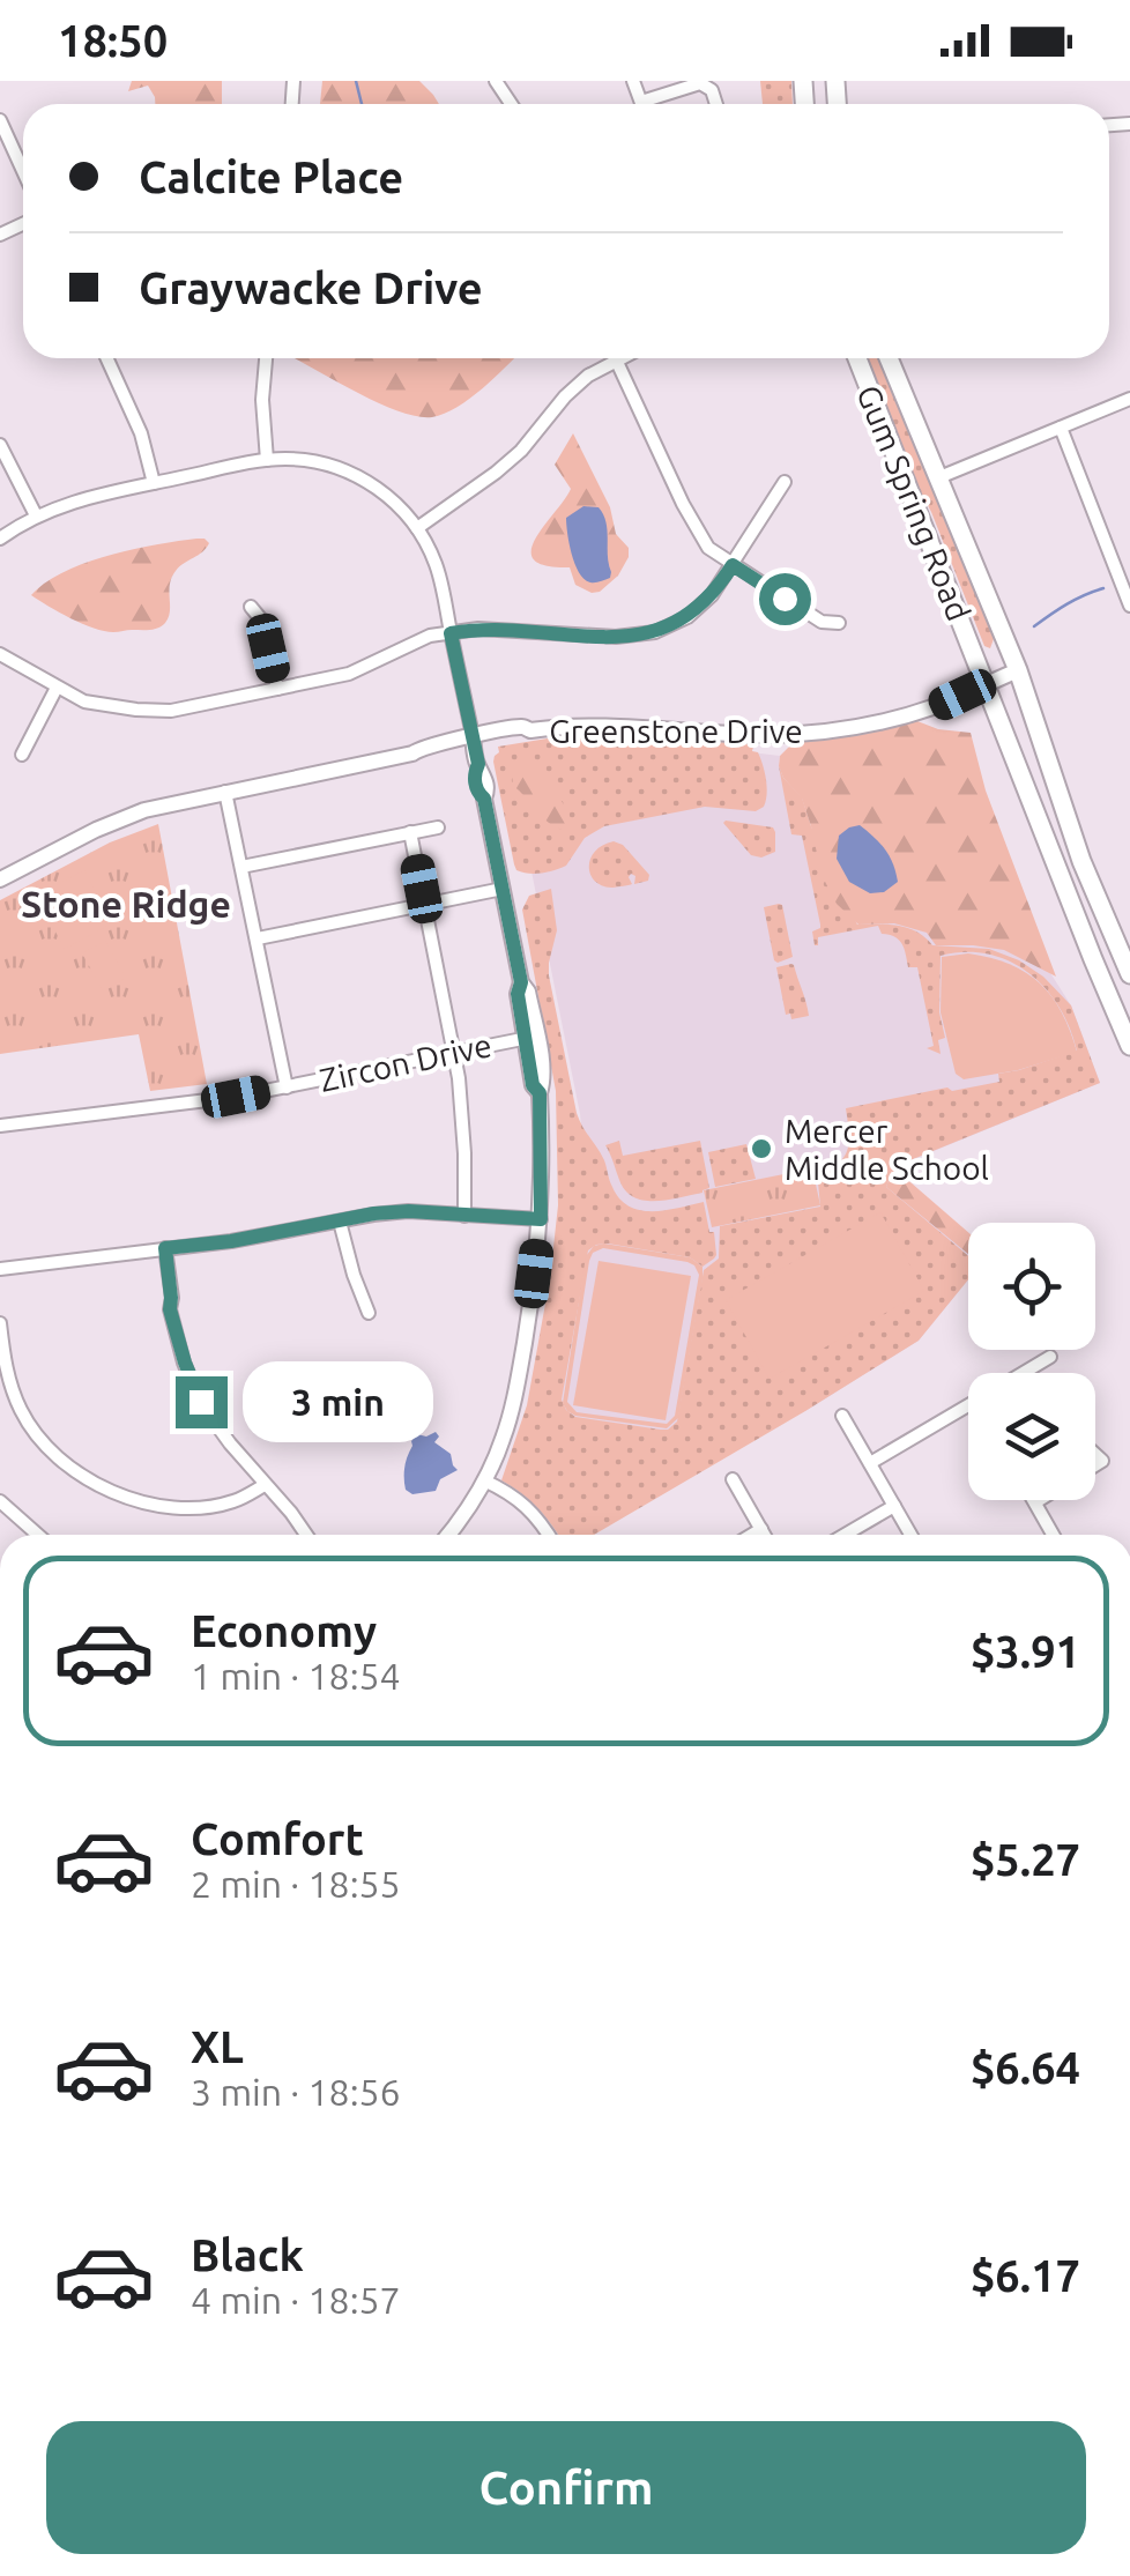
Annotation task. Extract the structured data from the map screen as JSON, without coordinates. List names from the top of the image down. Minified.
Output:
{"streets":{"main road":["Gum Spring Road"],"street":["Greenstone Drive","Zircon Drive"]},"crossings":[["Gum Spring Road","Greenstone Drive"]],"districts":["Stone Ridge"],"places":["Mercer Middle School"],"page":{"status":"18:50","banner":["Calcite Place","Graywacke Drive"],"bubble":"3 min","list":[{"name":"Economy","note":"1 min · 18:54","value":"$3.91"},{"name":"Comfort","note":"2 min · 18:55","value":"$5.27"},{"name":"XL","note":"3 min · 18:56","value":"$6.64"},{"name":"Black","note":"4 min · 18:57","value":"$6.17"}],"buttons":"Confirm"}}
